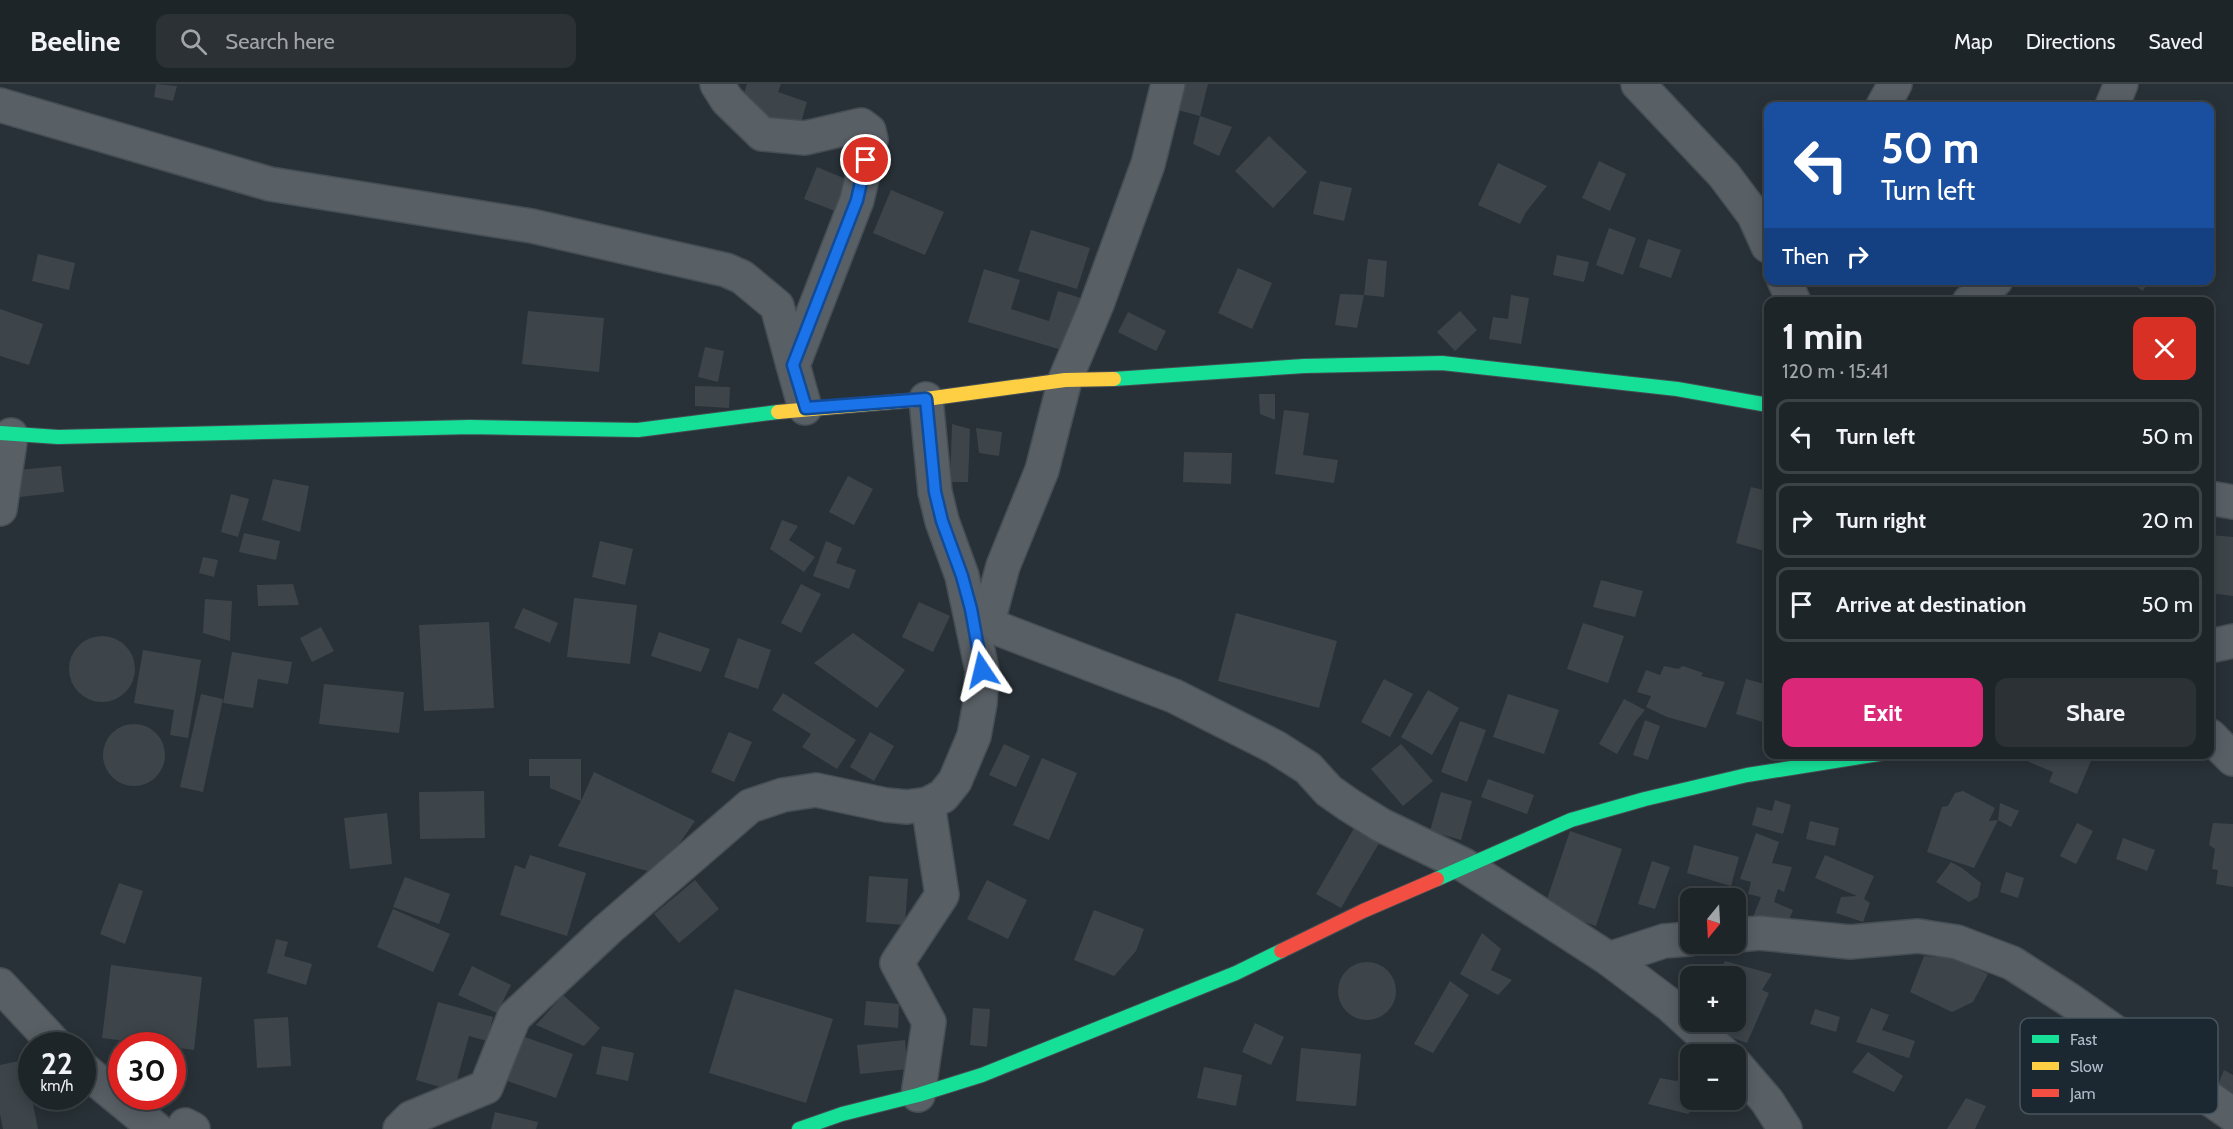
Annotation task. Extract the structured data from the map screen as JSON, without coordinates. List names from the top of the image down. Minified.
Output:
{"legend":["Fast","Slow","Jam"],"north":"bottom","page":{"header":"Beeline","search":"Search here","nav":["Map","Directions","Saved"],"turn":["50 m","Turn left"],"then":"Then","heading":["1 min","120 m · 15:41"],"list":[{"name":"Turn left","value":"50 m"},{"name":"Turn right","value":"20 m"},{"name":"Arrive at destination","value":"50 m"}],"buttons":["Exit","Share"],"map_buttons":["+","−"],"speed":"22 km/h","limit":"30"}}
